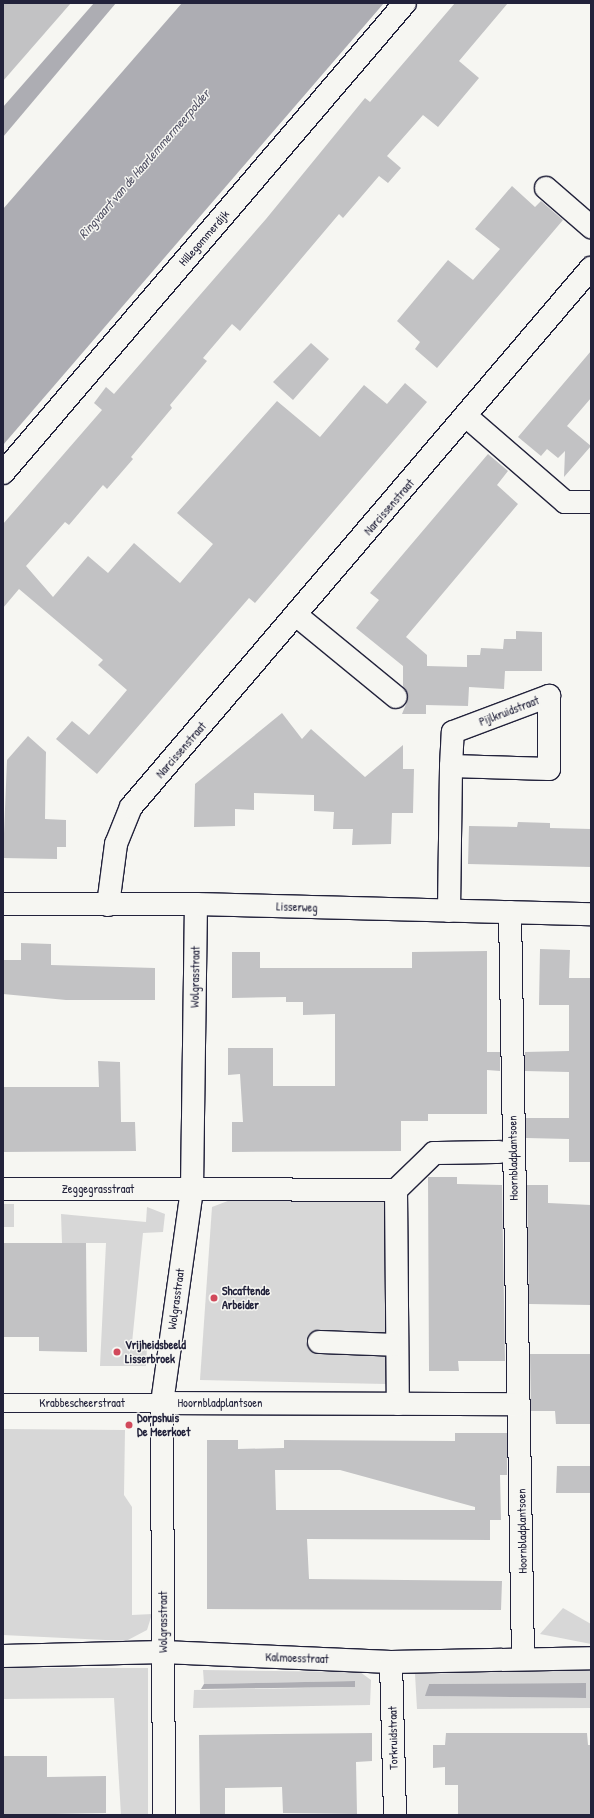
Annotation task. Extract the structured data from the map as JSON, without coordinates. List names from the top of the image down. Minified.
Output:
{"streets":{"street":["Hillegommerdijk","Narcissenstraat","Pijlkruidstraat","Lisserweg","Wolgrasstraat","Hoornbladplantsoen","Zeggegrasstraat","Krabbescheerstraat","Kalmoesstraat","Torkruidstraat"]},"crossings":[["Narcissenstraat","Lisserweg"],["Pijlkruidstraat","Lisserweg"],["Lisserweg","Wolgrasstraat"],["Lisserweg","Hoornbladplantsoen"],["Wolgrasstraat","Hoornbladplantsoen"],["Wolgrasstraat","Zeggegrasstraat"],["Wolgrasstraat","Krabbescheerstraat"],["Wolgrasstraat","Kalmoesstraat"],["Hoornbladplantsoen","Krabbescheerstraat"],["Hoornbladplantsoen","Kalmoesstraat"],["Kalmoesstraat","Torkruidstraat"]],"water":["Ringvaart van de Haarlemmermeerpolder"],"places":["Shcaftende Arbeider","Vrijheidsbeeld Lisserbroek","Dorpshuis De Meerkoet"]}
